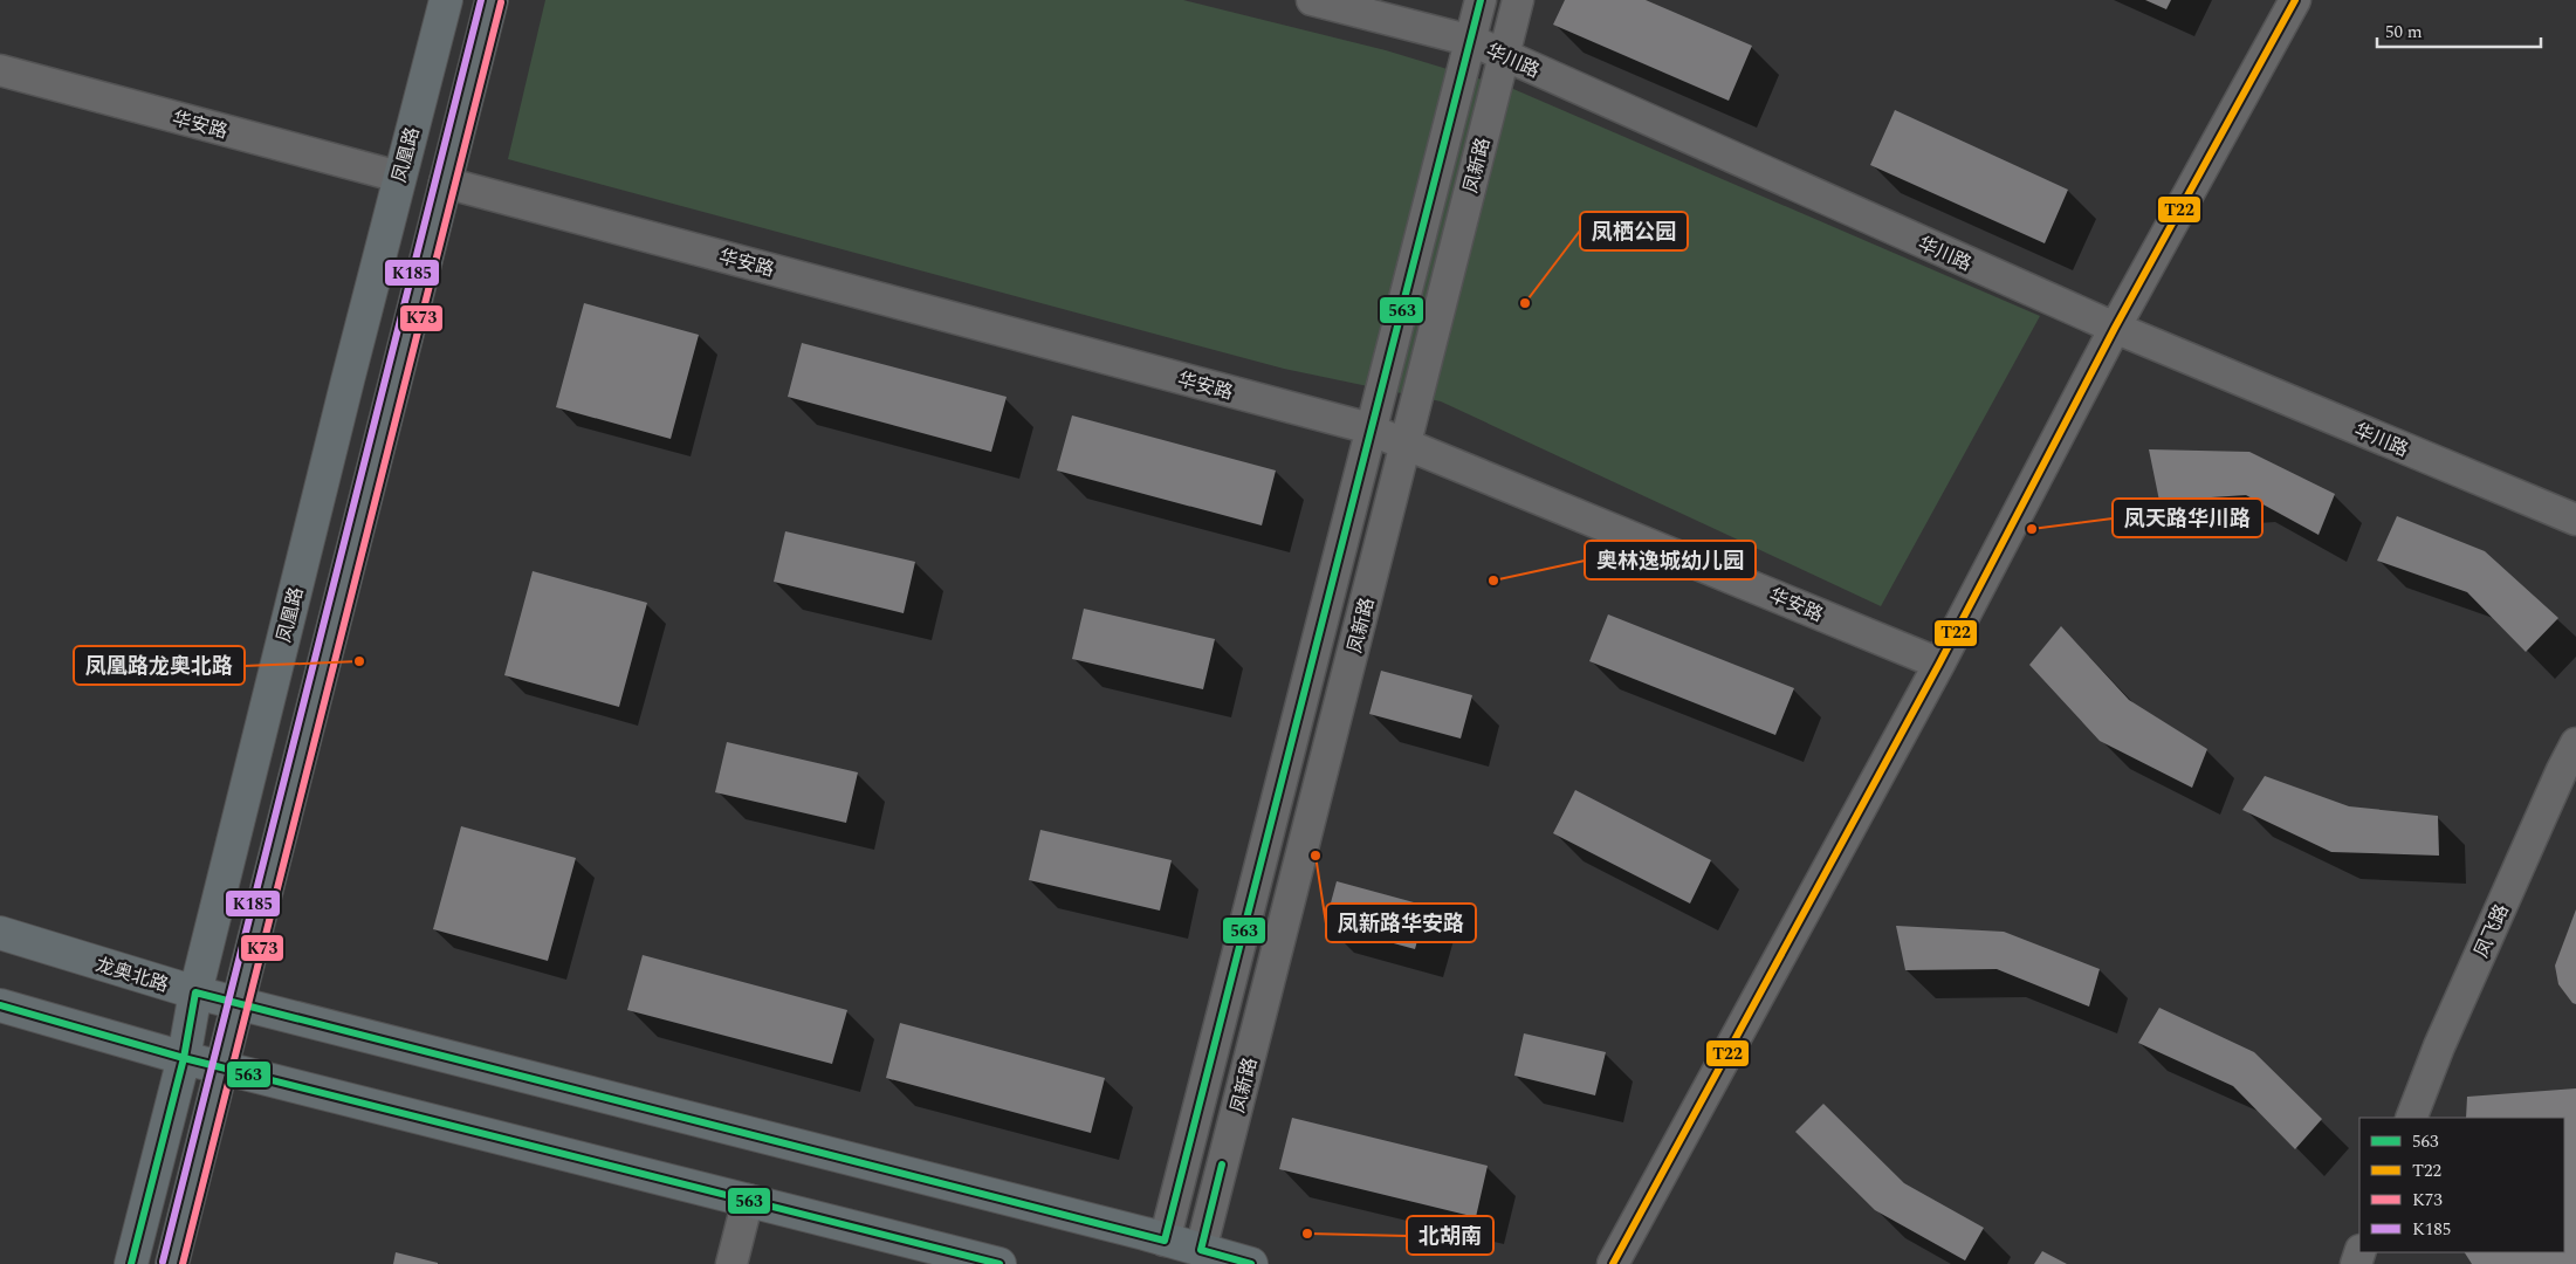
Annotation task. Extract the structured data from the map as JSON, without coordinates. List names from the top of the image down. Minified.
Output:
{"streets":{"main road":["凤凰路","龙奥北路"],"street":["华川路","华安路","凤新路","凤飞路"]},"crossings":[["华川路","凤新路"],["华安路","凤凰路"],["华安路","凤新路"],["凤凰路","龙奥北路"],["凤新路","龙奥北路"]],"places":["凤栖公园","凤天路华川路","奥林逸城幼儿园","凤凰路龙奥北路","凤新路华安路","北胡南"],"lines":["transit line 563","transit line T22","transit line K185","transit line K73"],"legend":["563","T22","K73","K185"],"scale_bar":"50 m"}
